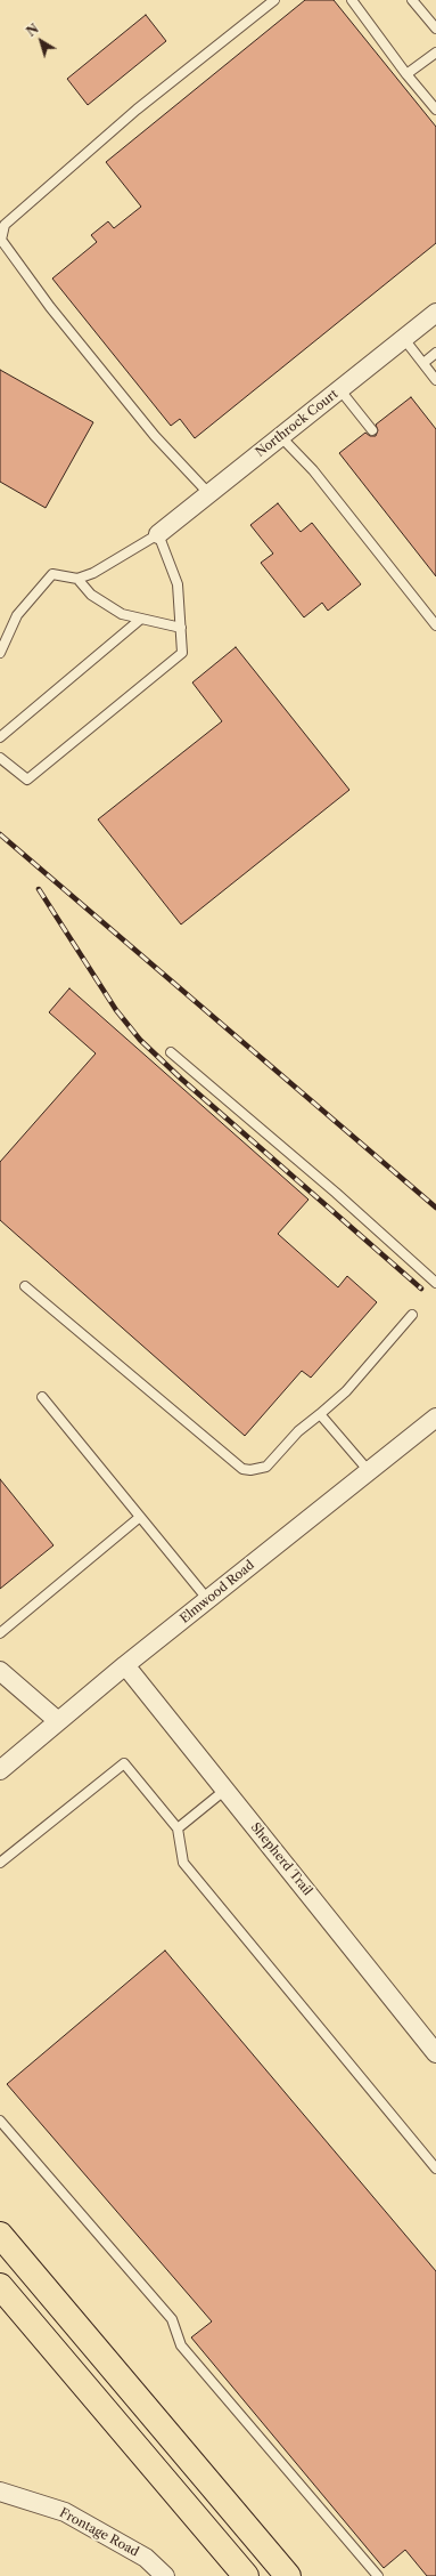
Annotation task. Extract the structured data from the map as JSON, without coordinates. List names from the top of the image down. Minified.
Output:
{"streets":{"street":["Northrock Court","Elmwood Road","Shepherd Trail","Frontage Road"]},"crossings":[["Elmwood Road","Shepherd Trail"]],"north":"top left"}
